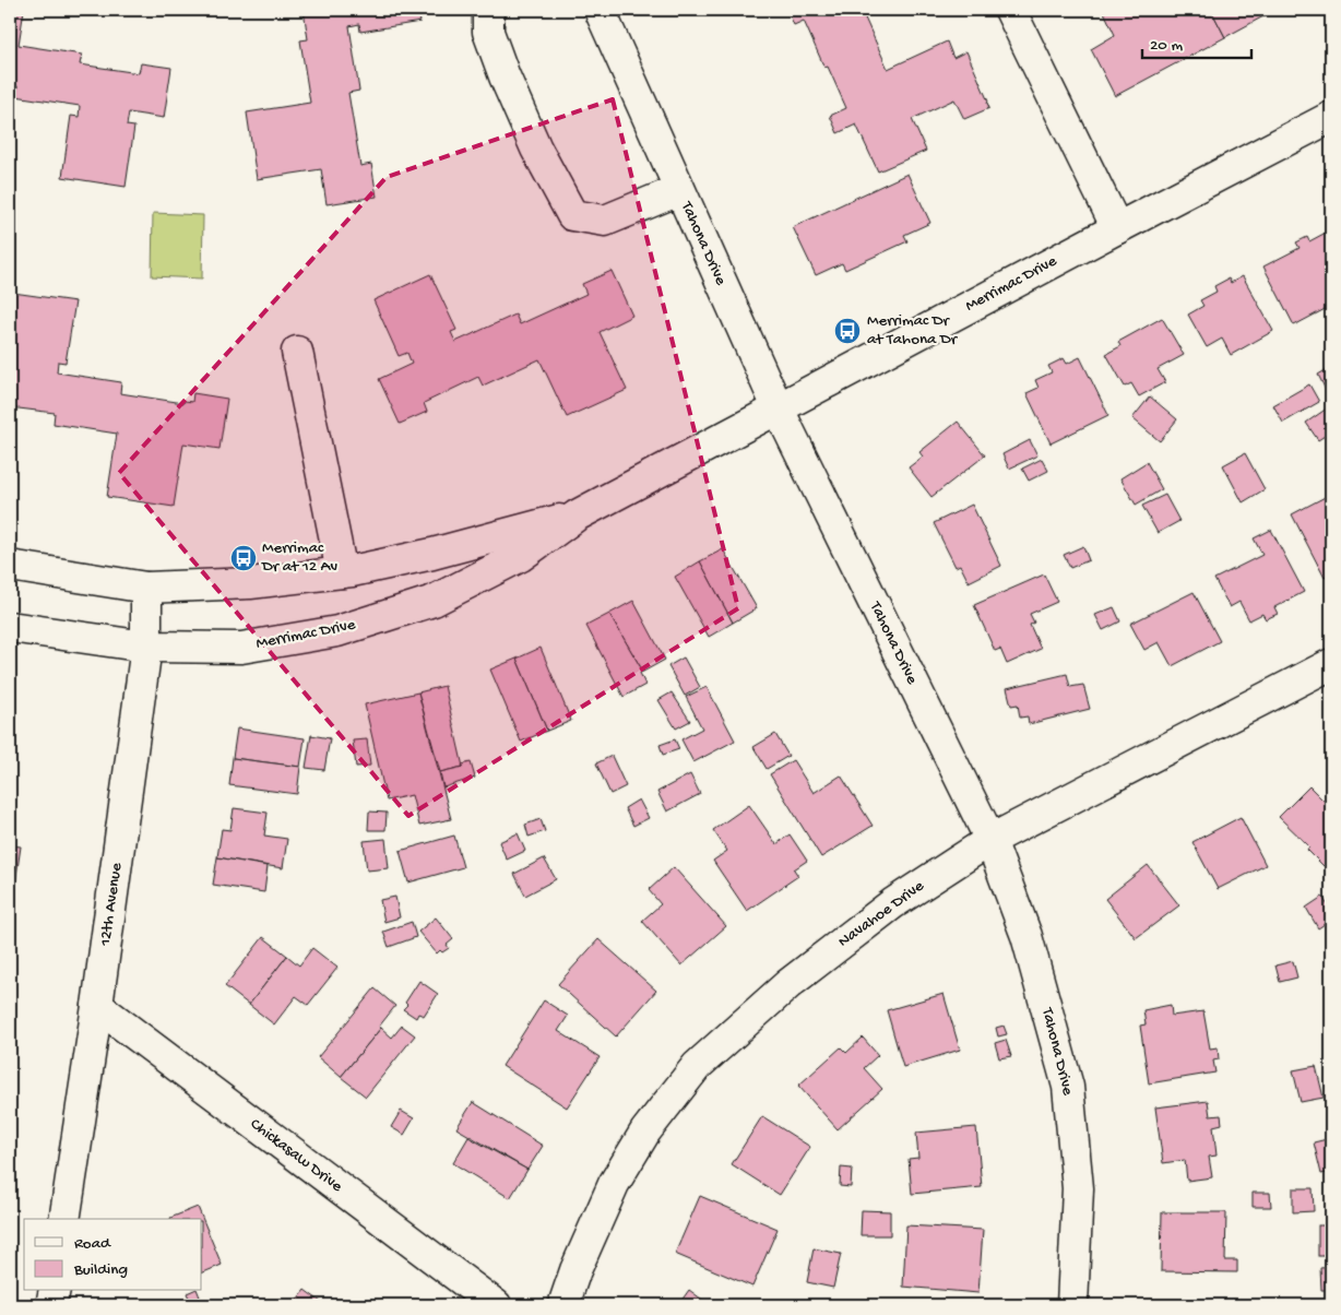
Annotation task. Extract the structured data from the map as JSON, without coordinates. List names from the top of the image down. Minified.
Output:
{"streets":{"street":["Tahona Drive","Merrimac Drive","12th Avenue","Navahoe Drive","Chickasaw Drive"]},"crossings":[["Tahona Drive","Merrimac Drive"],["Tahona Drive","Navahoe Drive"],["Merrimac Drive","12th Avenue"],["12th Avenue","Chickasaw Drive"]],"places":{"bus stop":["Merrimac Dr at Tahona Dr","Merrimac Dr at 12 Av"]},"legend":["Road","Building"],"scale_bar":"20 m"}
